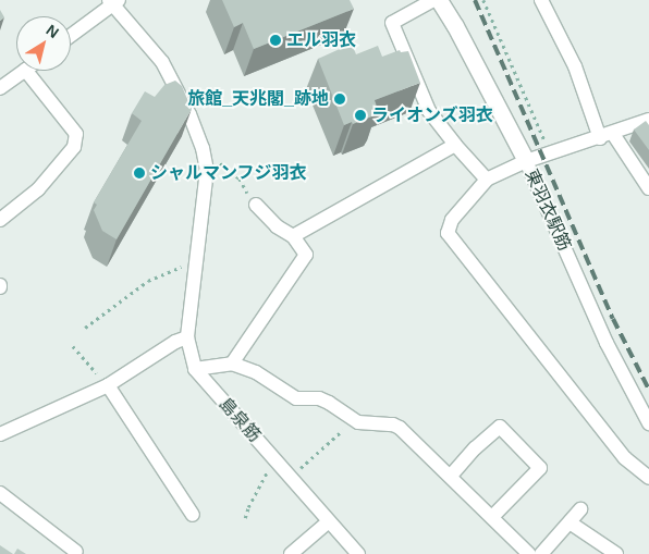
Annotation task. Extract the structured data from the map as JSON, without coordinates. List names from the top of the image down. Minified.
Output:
{"streets":{"street":["東羽衣駅筋","島泉筋"]},"places":["エル羽衣","旅館_天兆閣_跡地","ライオンズ羽衣","シャルマンフジ羽衣"],"north":"top right"}
